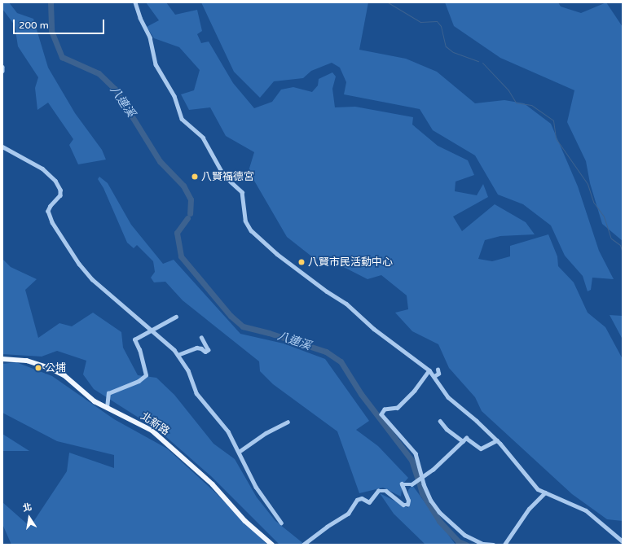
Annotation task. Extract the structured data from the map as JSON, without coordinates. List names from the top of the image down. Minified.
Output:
{"streets":{"main road":["北新路"]},"water":["八連溪"],"places":["八賢福德宮","八賢市民活動中心","公埔"],"scale_bar":"200 m","north":"top"}
